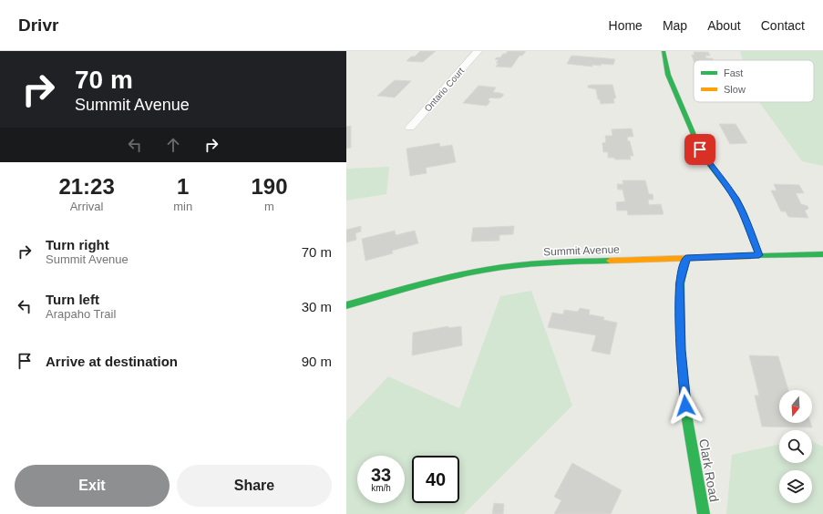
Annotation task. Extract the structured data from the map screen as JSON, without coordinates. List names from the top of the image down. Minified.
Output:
{"streets":{"street":["Ontario Court","Summit Avenue","Clark Road"]},"crossings":[["Summit Avenue","Clark Road"]],"legend":["Fast","Slow"],"north":"bottom","page":{"header":"Drivr","nav":["Home","Map","About","Contact"],"turn":["70 m","Summit Avenue"],"eta":["21:23","Arrival","1","min","190","m"],"list":[{"name":"Turn right","note":"Summit Avenue","value":"70 m"},{"name":"Turn left","note":"Arapaho Trail","value":"30 m"},{"name":"Arrive at destination","value":"90 m"}],"speed":"33 km/h","limit":"40","buttons":["Exit","Share"]}}
